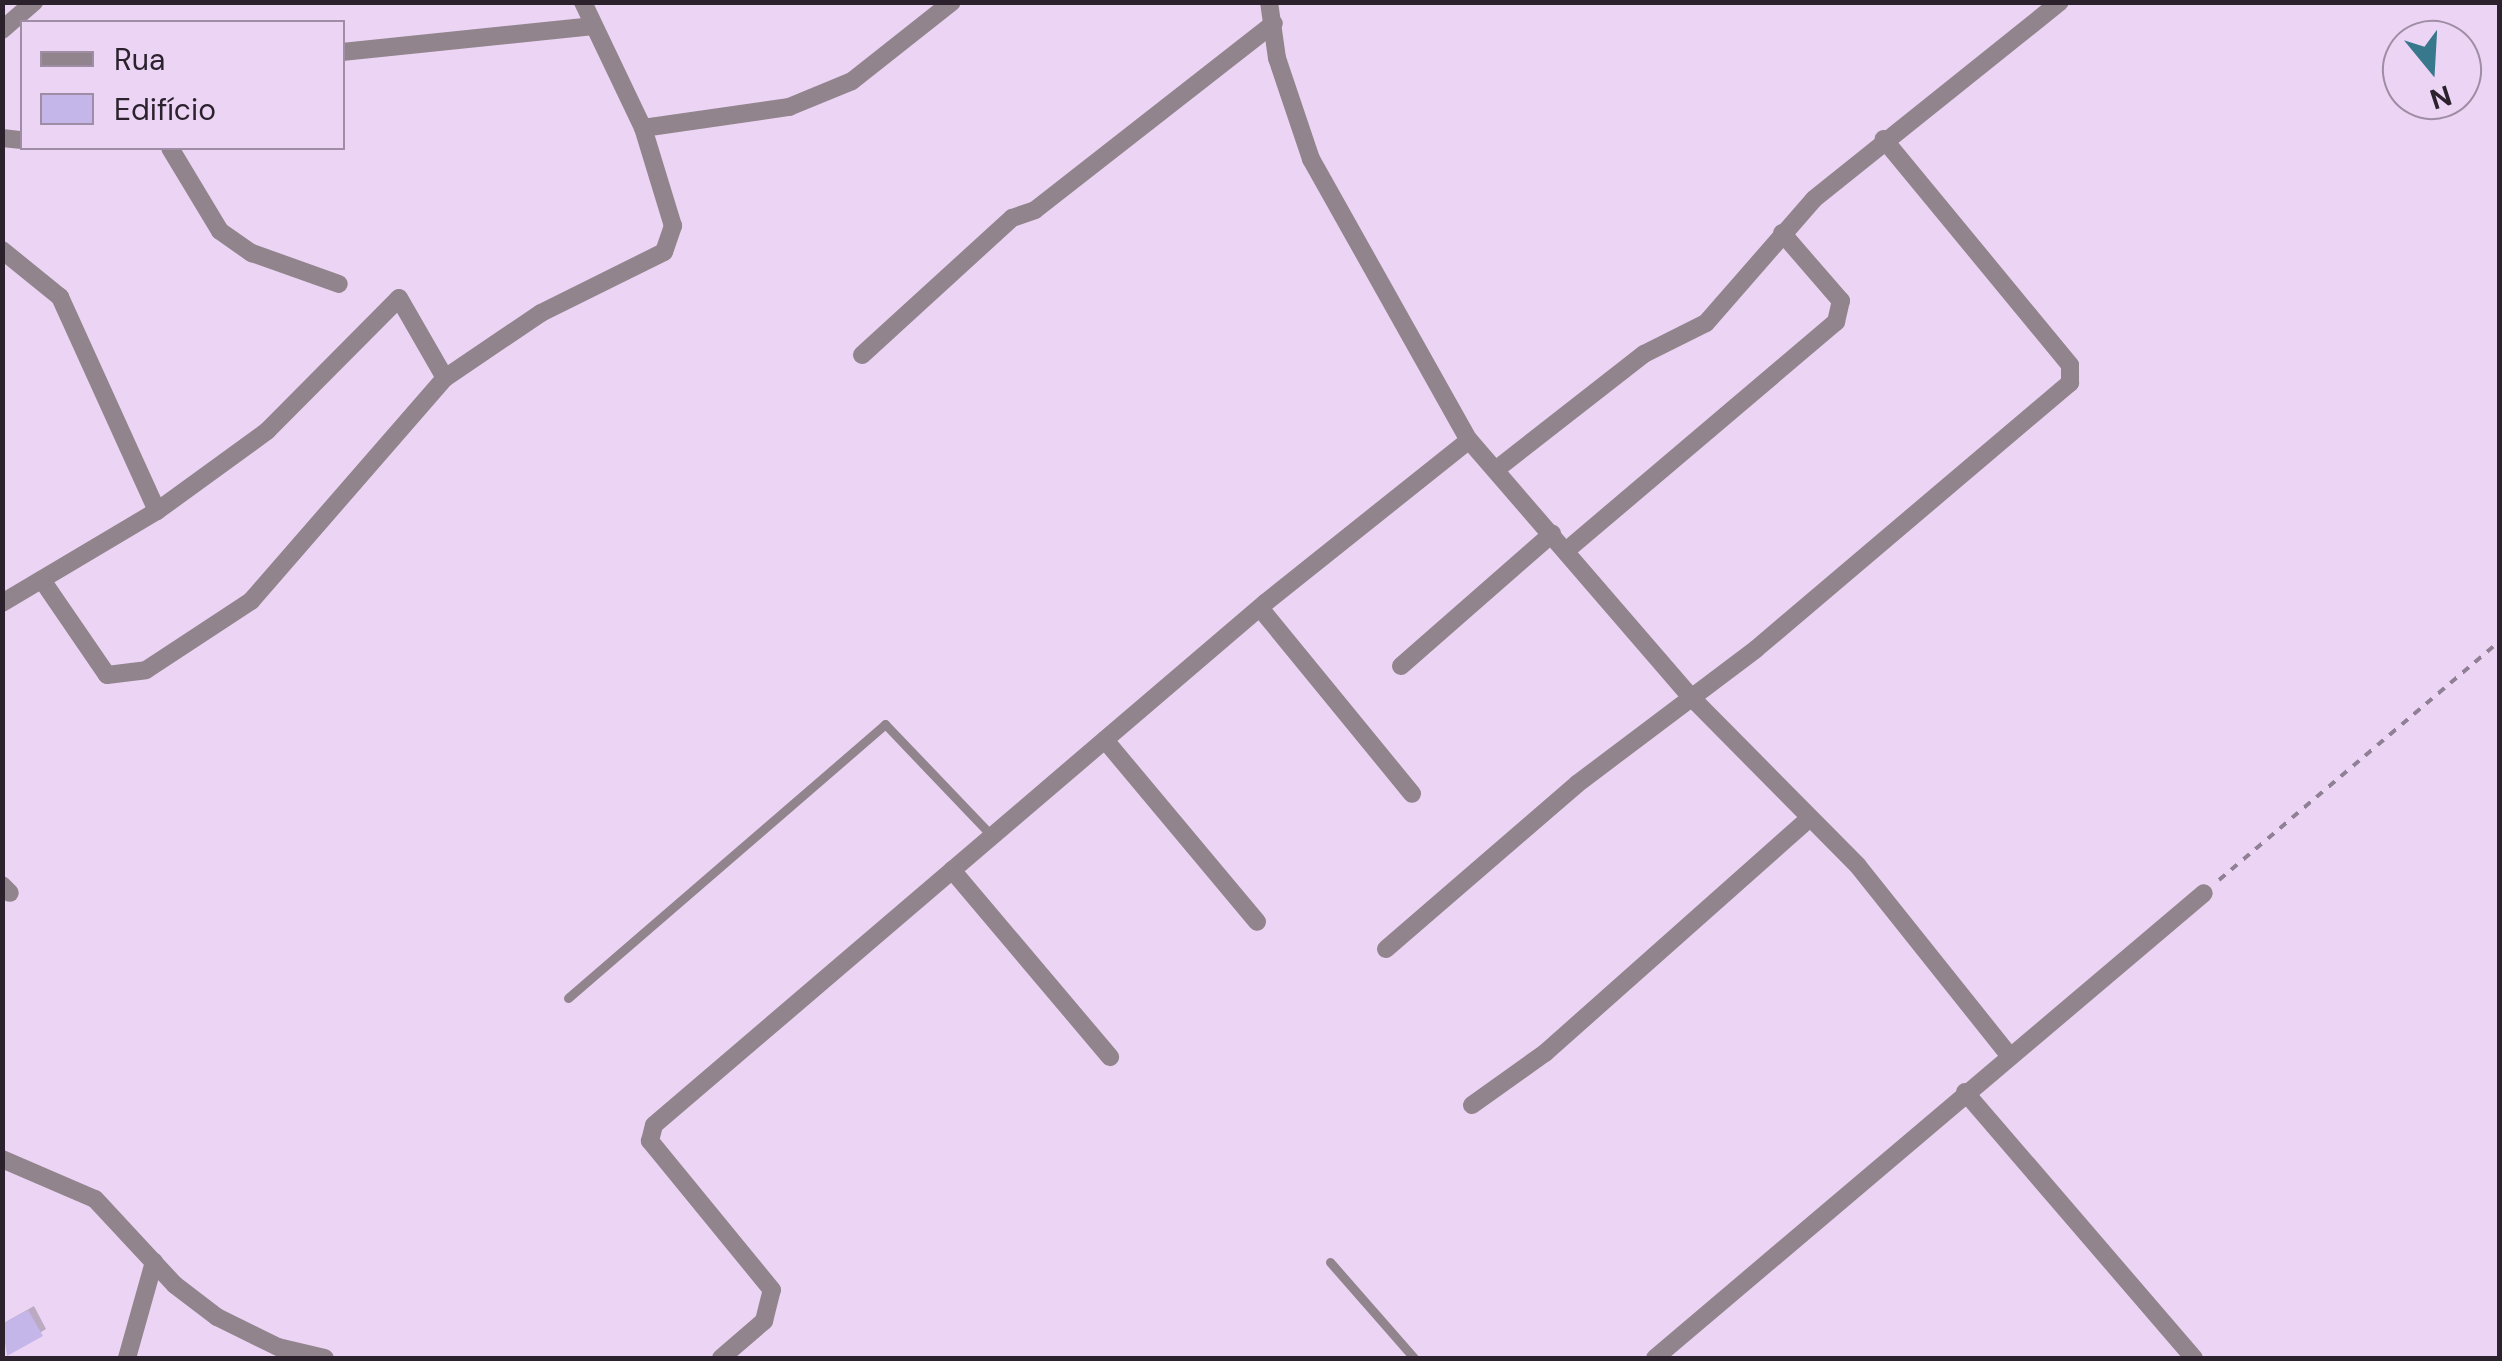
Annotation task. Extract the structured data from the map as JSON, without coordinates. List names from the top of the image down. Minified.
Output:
{"legend":["Rua","Edifício"],"north":"bottom"}
